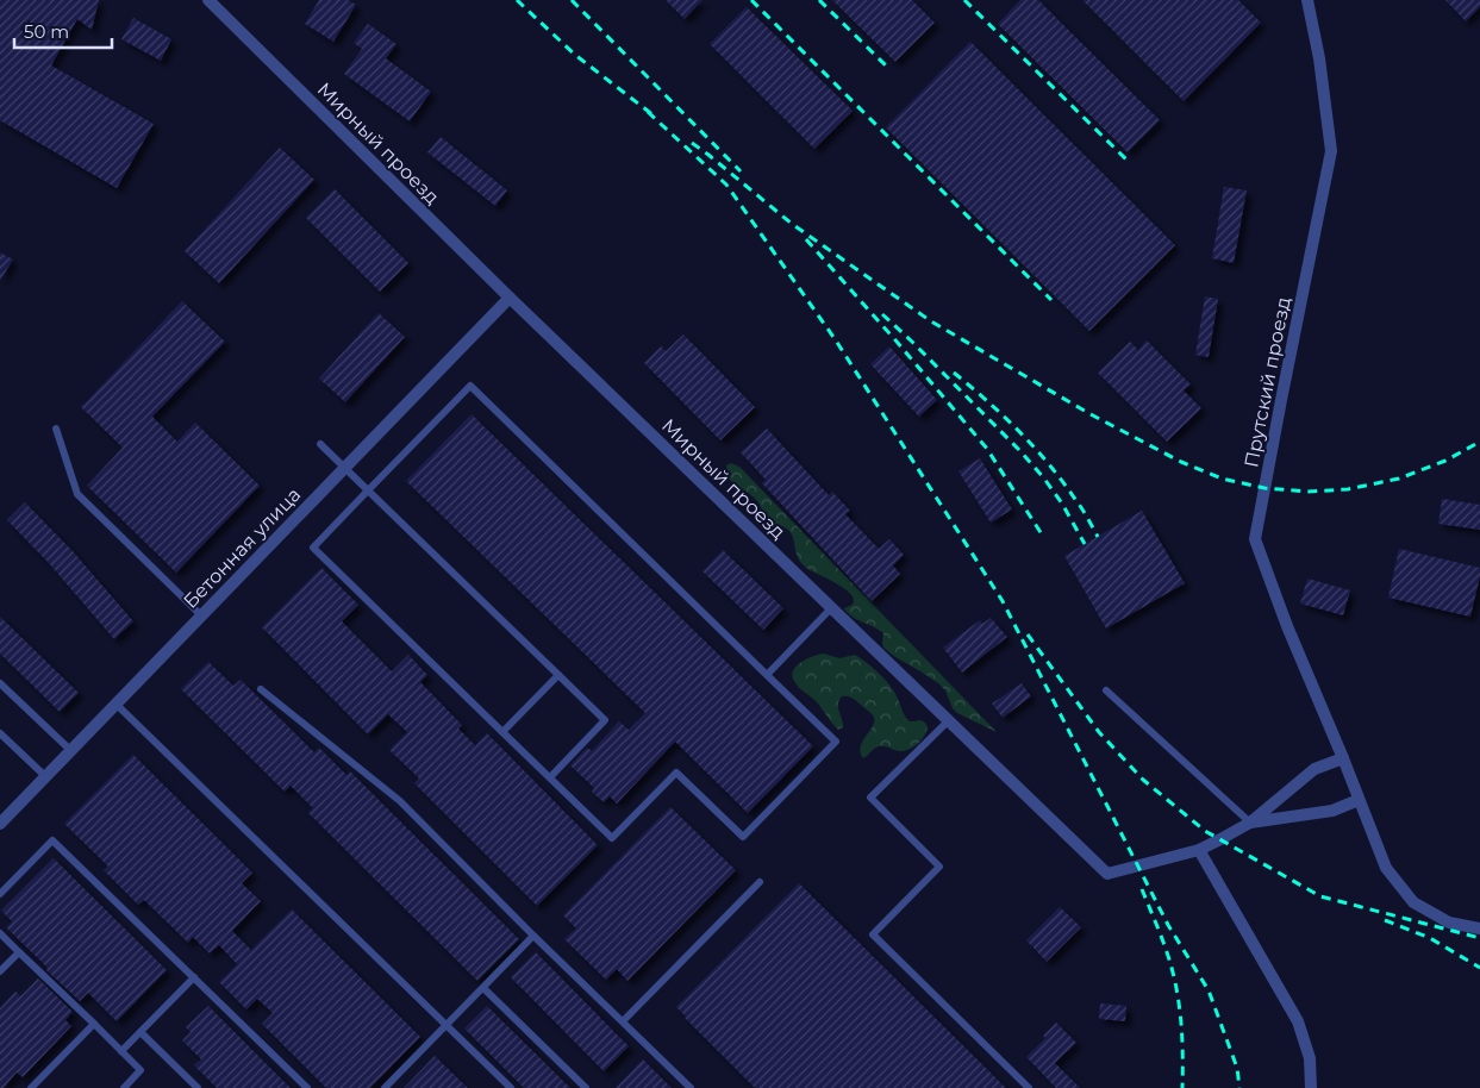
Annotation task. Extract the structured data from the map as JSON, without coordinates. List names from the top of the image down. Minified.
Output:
{"streets":{"street":["Мирный проезд","Прутский проезд","Бетонная улица"]},"crossings":[["Мирный проезд","Бетонная улица"]],"scale_bar":"50 m"}
